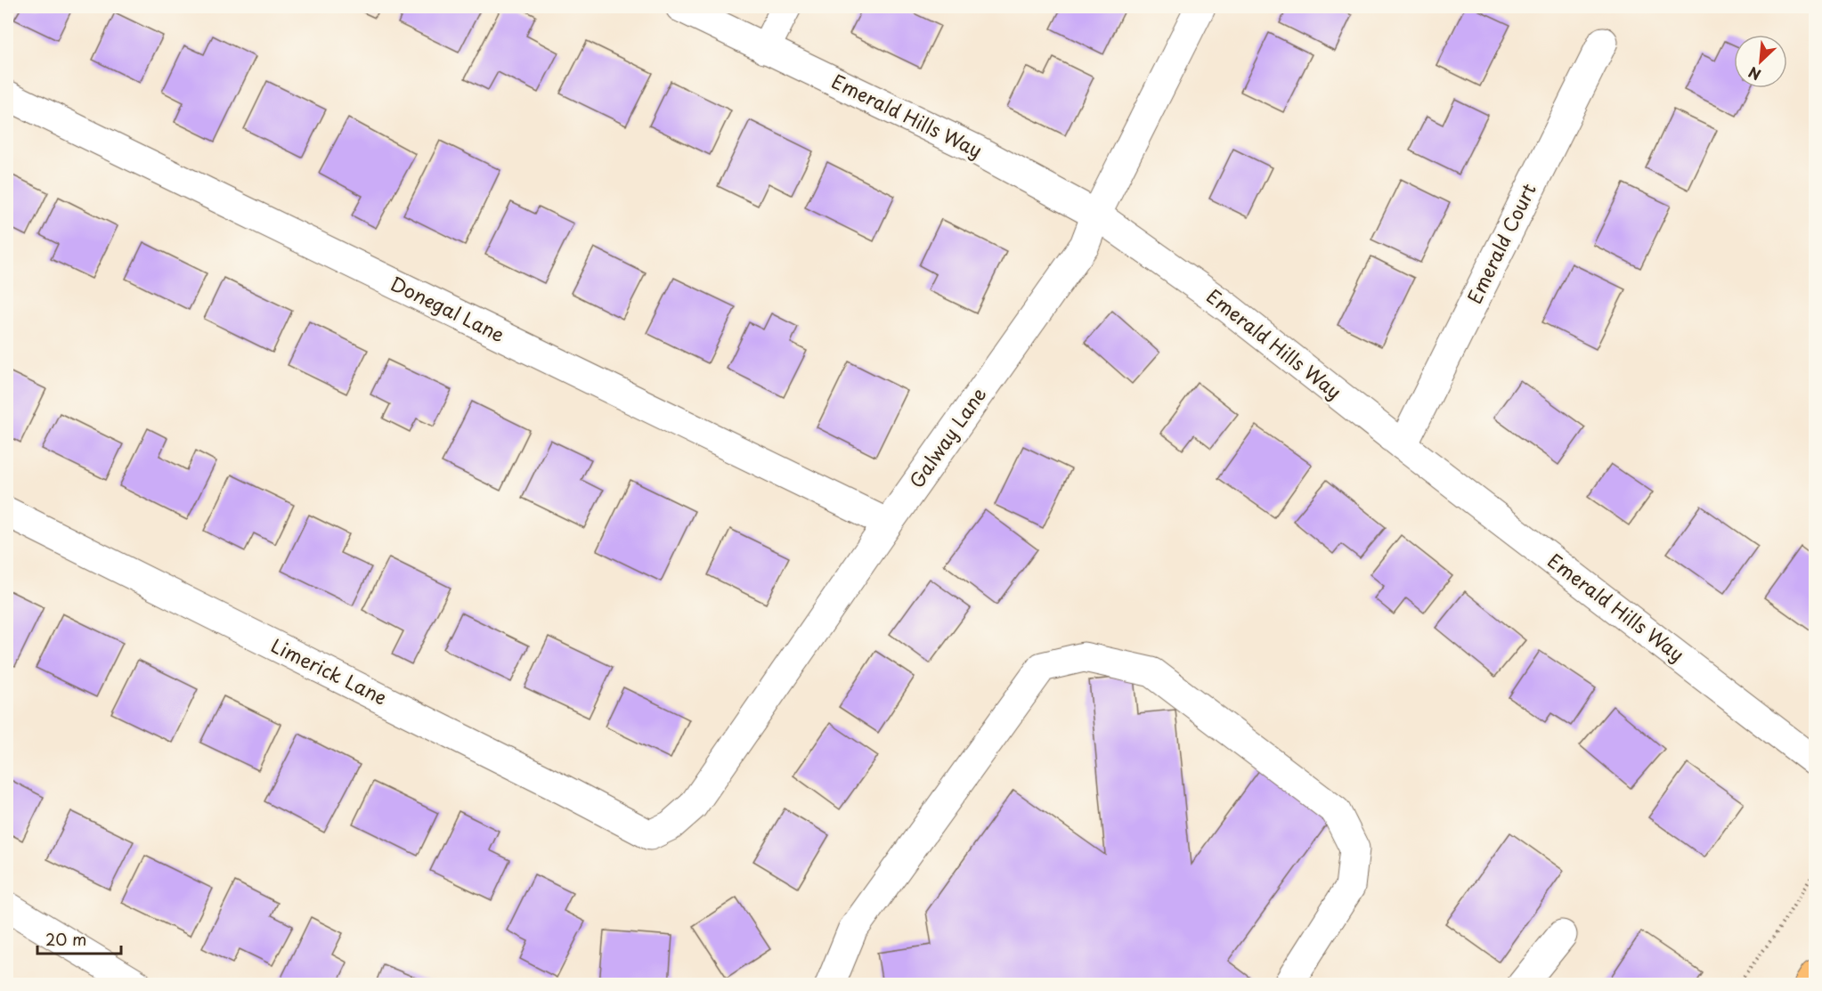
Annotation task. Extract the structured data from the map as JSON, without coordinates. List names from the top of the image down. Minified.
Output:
{"streets":{"street":["Emerald Hills Way","Emerald Court","Donegal Lane","Galway Lane","Limerick Lane"]},"crossings":[["Emerald Hills Way","Emerald Court"],["Emerald Hills Way","Galway Lane"],["Donegal Lane","Galway Lane"],["Galway Lane","Limerick Lane"]],"scale_bar":"20 m","north":"bottom left"}
